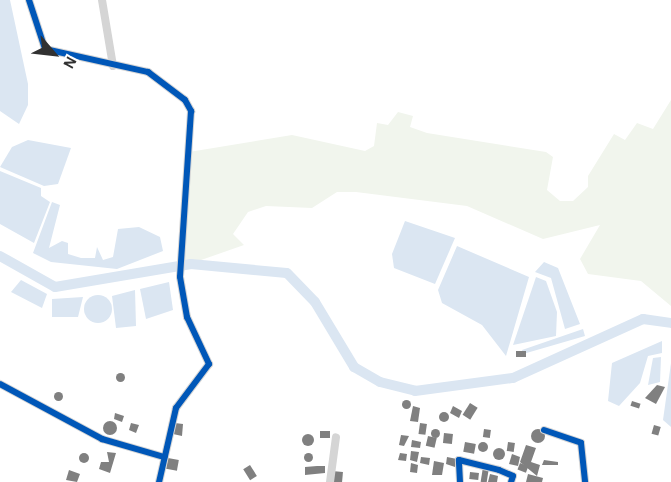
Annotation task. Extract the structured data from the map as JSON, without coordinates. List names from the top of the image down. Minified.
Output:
{"north":"bottom right"}
